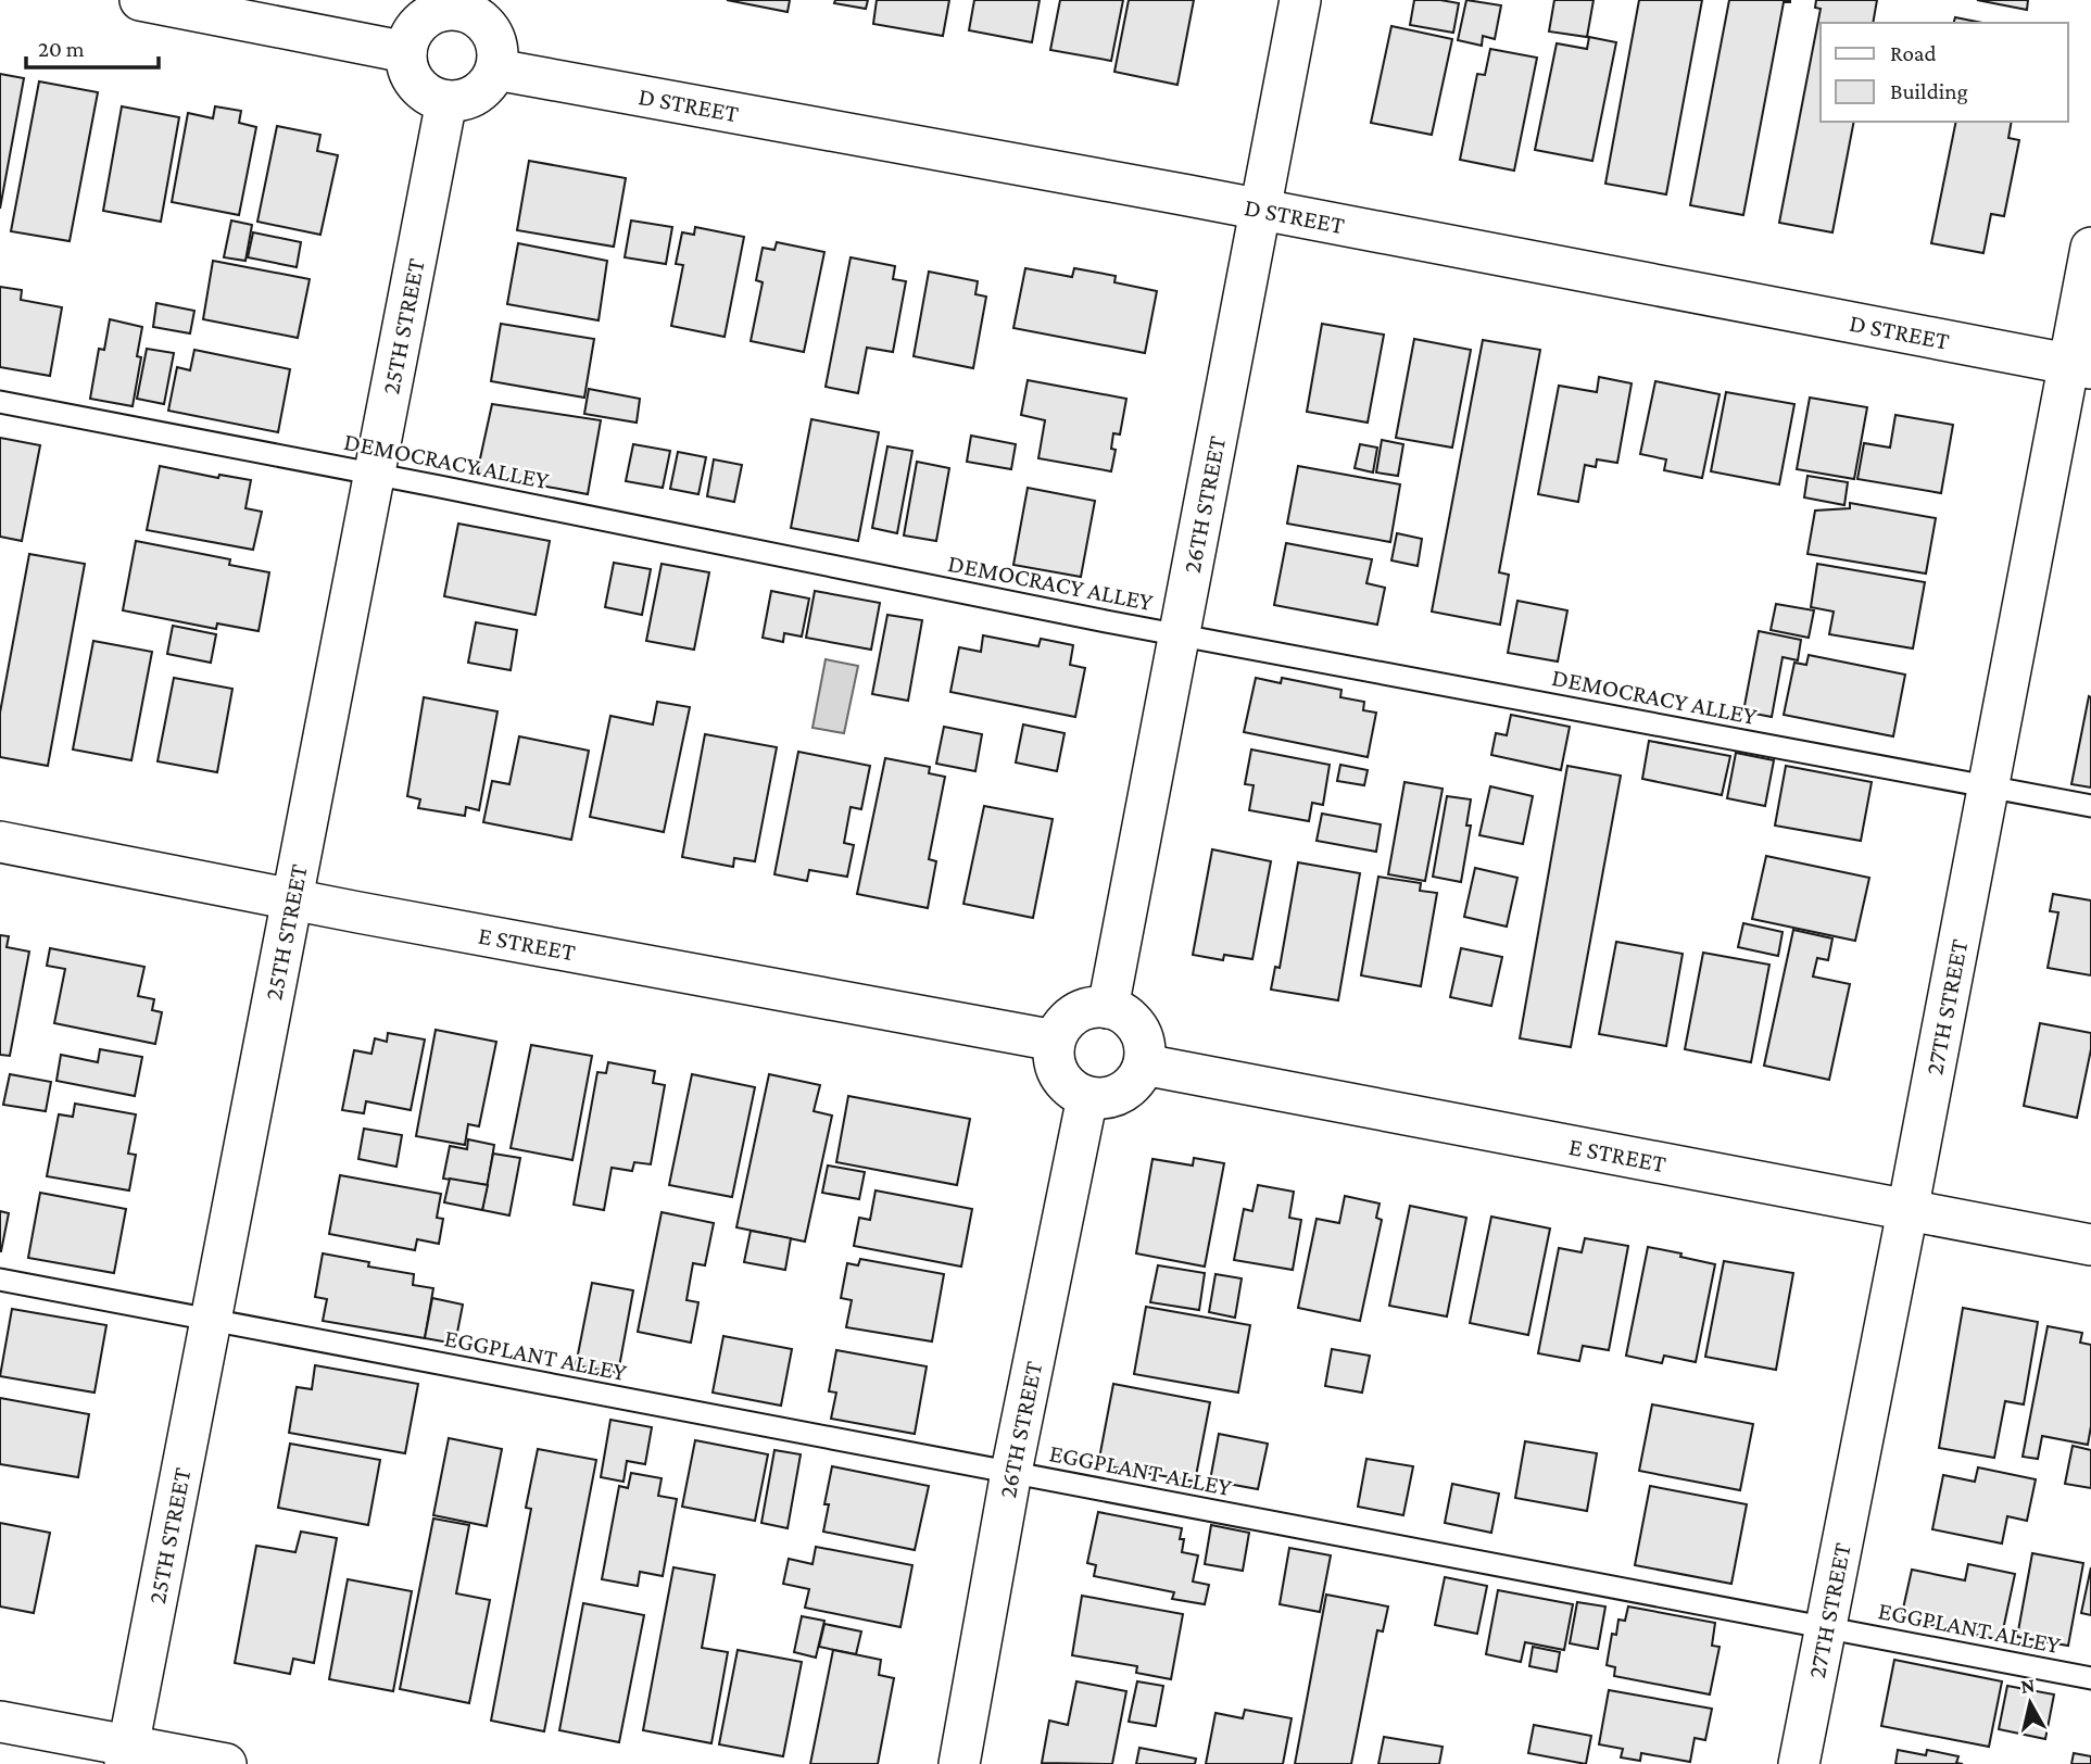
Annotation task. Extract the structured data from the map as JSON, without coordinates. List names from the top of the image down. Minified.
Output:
{"streets":{"street":["D STREET","25TH STREET","26TH STREET","E STREET","27TH STREET"],"lane":["DEMOCRACY ALLEY","EGGPLANT ALLEY"]},"crossings":[["D STREET","25TH STREET"],["D STREET","26TH STREET"],["D STREET","27TH STREET"],["25TH STREET","DEMOCRACY ALLEY"],["25TH STREET","E STREET"],["25TH STREET","EGGPLANT ALLEY"],["DEMOCRACY ALLEY","26TH STREET"],["DEMOCRACY ALLEY","27TH STREET"],["26TH STREET","E STREET"],["26TH STREET","EGGPLANT ALLEY"],["E STREET","27TH STREET"],["27TH STREET","EGGPLANT ALLEY"]],"legend":["Road","Building"],"scale_bar":"20 m","north":"top"}
